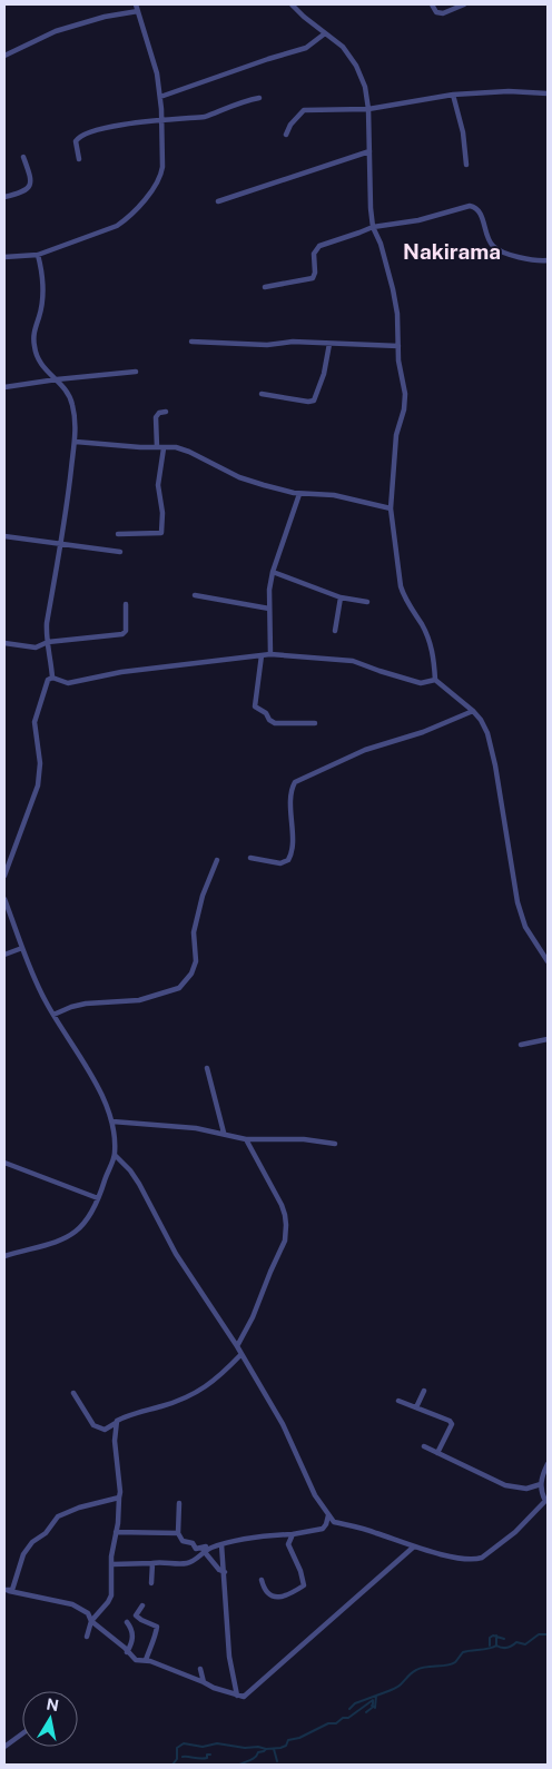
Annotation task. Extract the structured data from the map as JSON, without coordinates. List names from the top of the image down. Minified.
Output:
{"districts":["Nakirama"],"north":"top"}
